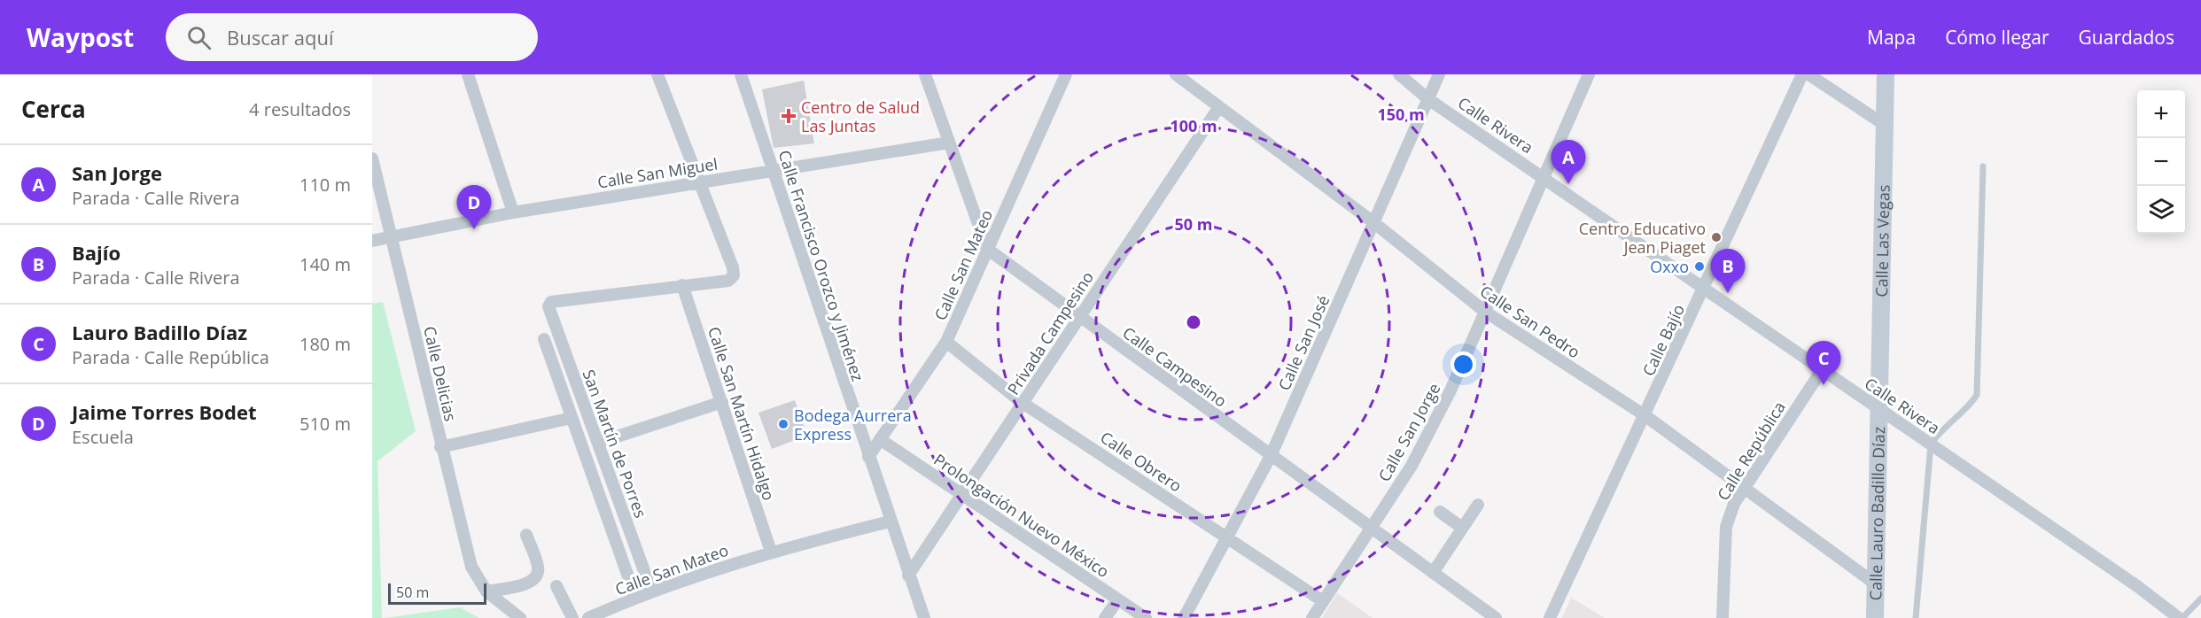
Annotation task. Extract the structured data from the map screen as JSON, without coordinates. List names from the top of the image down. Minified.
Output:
{"streets":{"street":["Calle Rivera","Calle San Miguel","Calle Las Vegas","Calle San Mateo","Calle Francisco Orozco y Jiménez","Calle San Pedro","Privada Campesino","Calle Bajío","Calle San José","Calle Campesino","Calle Delicias","Calle San Martín Hidalgo","Calle San Jorge","San Martín de Porres","Calle República","Calle Obrero","Calle Lauro Badillo Díaz","Prolongación Nuevo México"]},"crossings":[["Calle Rivera","Calle Las Vegas"],["Calle Rivera","Calle Bajío"],["Calle Rivera","Calle San José"],["Calle Rivera","Calle San Jorge"],["Calle Rivera","Calle República"],["Calle Rivera","Calle Lauro Badillo Díaz"],["Calle San Miguel","Calle Francisco Orozco y Jiménez"],["Calle San Miguel","Calle Delicias"],["Calle Las Vegas","Calle Lauro Badillo Díaz"],["Calle San Mateo","Calle Francisco Orozco y Jiménez"],["Calle San Mateo","Calle Campesino"],["Calle San Mateo","Calle San Martín Hidalgo"],["Calle San Mateo","San Martín de Porres"],["Calle San Mateo","Calle Obrero"],["Calle San Mateo","Prolongación Nuevo México"],["Calle Francisco Orozco y Jiménez","Privada Campesino"],["Calle San Pedro","Privada Campesino"],["Calle San Pedro","Calle Bajío"],["Calle San Pedro","Calle San José"],["Calle San Pedro","Calle San Jorge"],["Calle San Pedro","Calle República"],["Calle San Pedro","Calle Lauro Badillo Díaz"],["Privada Campesino","Calle Campesino"],["Privada Campesino","Calle Obrero"],["Privada Campesino","Prolongación Nuevo México"],["Calle San José","Calle Campesino"],["Calle San José","Calle Obrero"],["Calle Campesino","Calle San Jorge"],["Calle San Martín Hidalgo","San Martín de Porres"],["Calle San Jorge","Calle Obrero"]],"places":{"health":["Centro de Salud Las Juntas"],"other":["Centro Educativo Jean Piaget","Oxxo","Bodega Aurrera Express"]},"scale_bar":"50 m","page":{"header":"Waypost","search":"Buscar aquí","nav":["Mapa","Cómo llegar","Guardados"],"heading":["Cerca","4 resultados"],"map_buttons":["+","−"],"pins":["A","D","B","C"],"list":[{"mark":"A","name":"San Jorge","note":"Parada · Calle Rivera","value":"110 m"},{"mark":"B","name":"Bajío","note":"Parada · Calle Rivera","value":"140 m"},{"mark":"C","name":"Lauro Badillo Díaz","note":"Parada · Calle República","value":"180 m"},{"mark":"D","name":"Jaime Torres Bodet","note":"Escuela","value":"510 m"}],"scale":"50 m"},"rings":["150 m","100 m","50 m"]}
